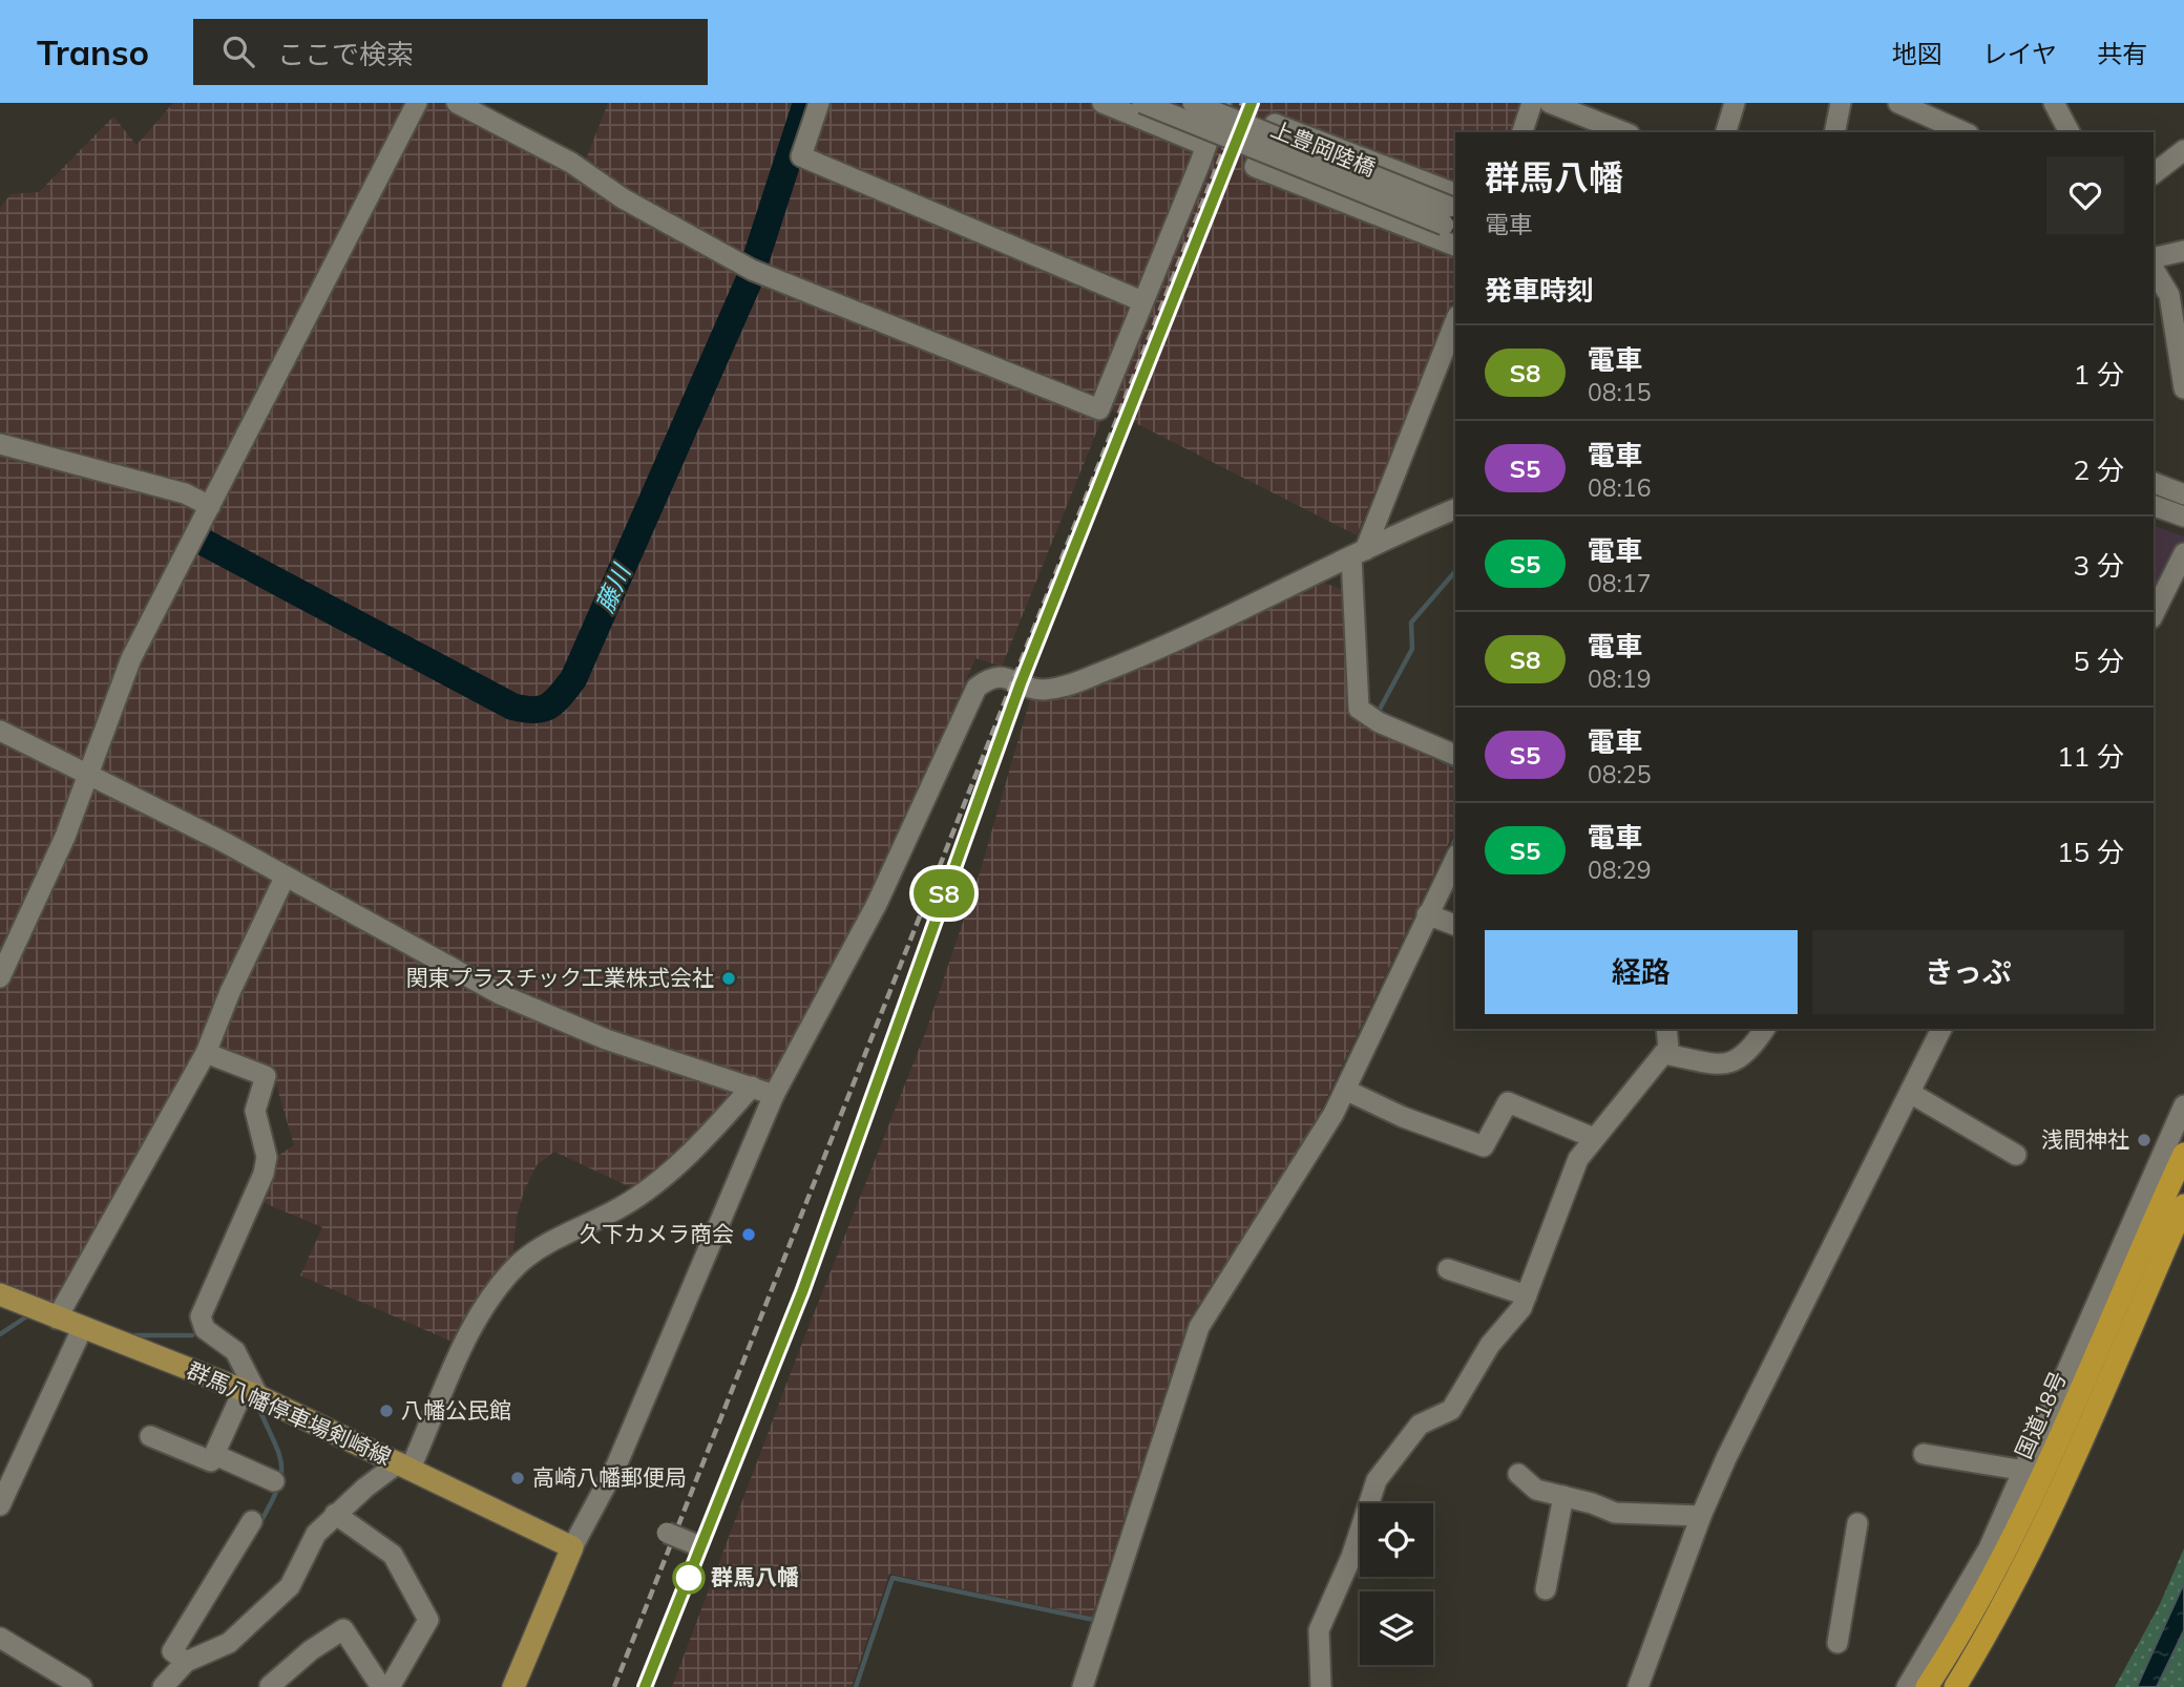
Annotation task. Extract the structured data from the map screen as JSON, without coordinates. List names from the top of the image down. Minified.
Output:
{"streets":{"highway":["国道18号"],"main road":["群馬八幡停車場剣崎線"],"street":["上豊岡陸橋"]},"water":["藤川"],"places":["関東プラスチック工業株式会社","浅間神社","久下カメラ商会","八幡公民館","高崎八幡郵便局","群馬八幡"],"page":{"header":"Transo","search":"ここで検索","nav":["地図","レイヤ","共有"],"on_map":"S8","heading":[["群馬八幡","電車"],"発車時刻"],"list":[{"mark":"S8","name":"電車","note":"08:15","value":"1 分"},{"mark":"S5","name":"電車","note":"08:16","value":"2 分"},{"mark":"S5","name":"電車","note":"08:17","value":"3 分"},{"mark":"S8","name":"電車","note":"08:19","value":"5 分"},{"mark":"S5","name":"電車","note":"08:25","value":"11 分"},{"mark":"S5","name":"電車","note":"08:29","value":"15 分"}],"buttons":["経路","きっぷ"]}}
